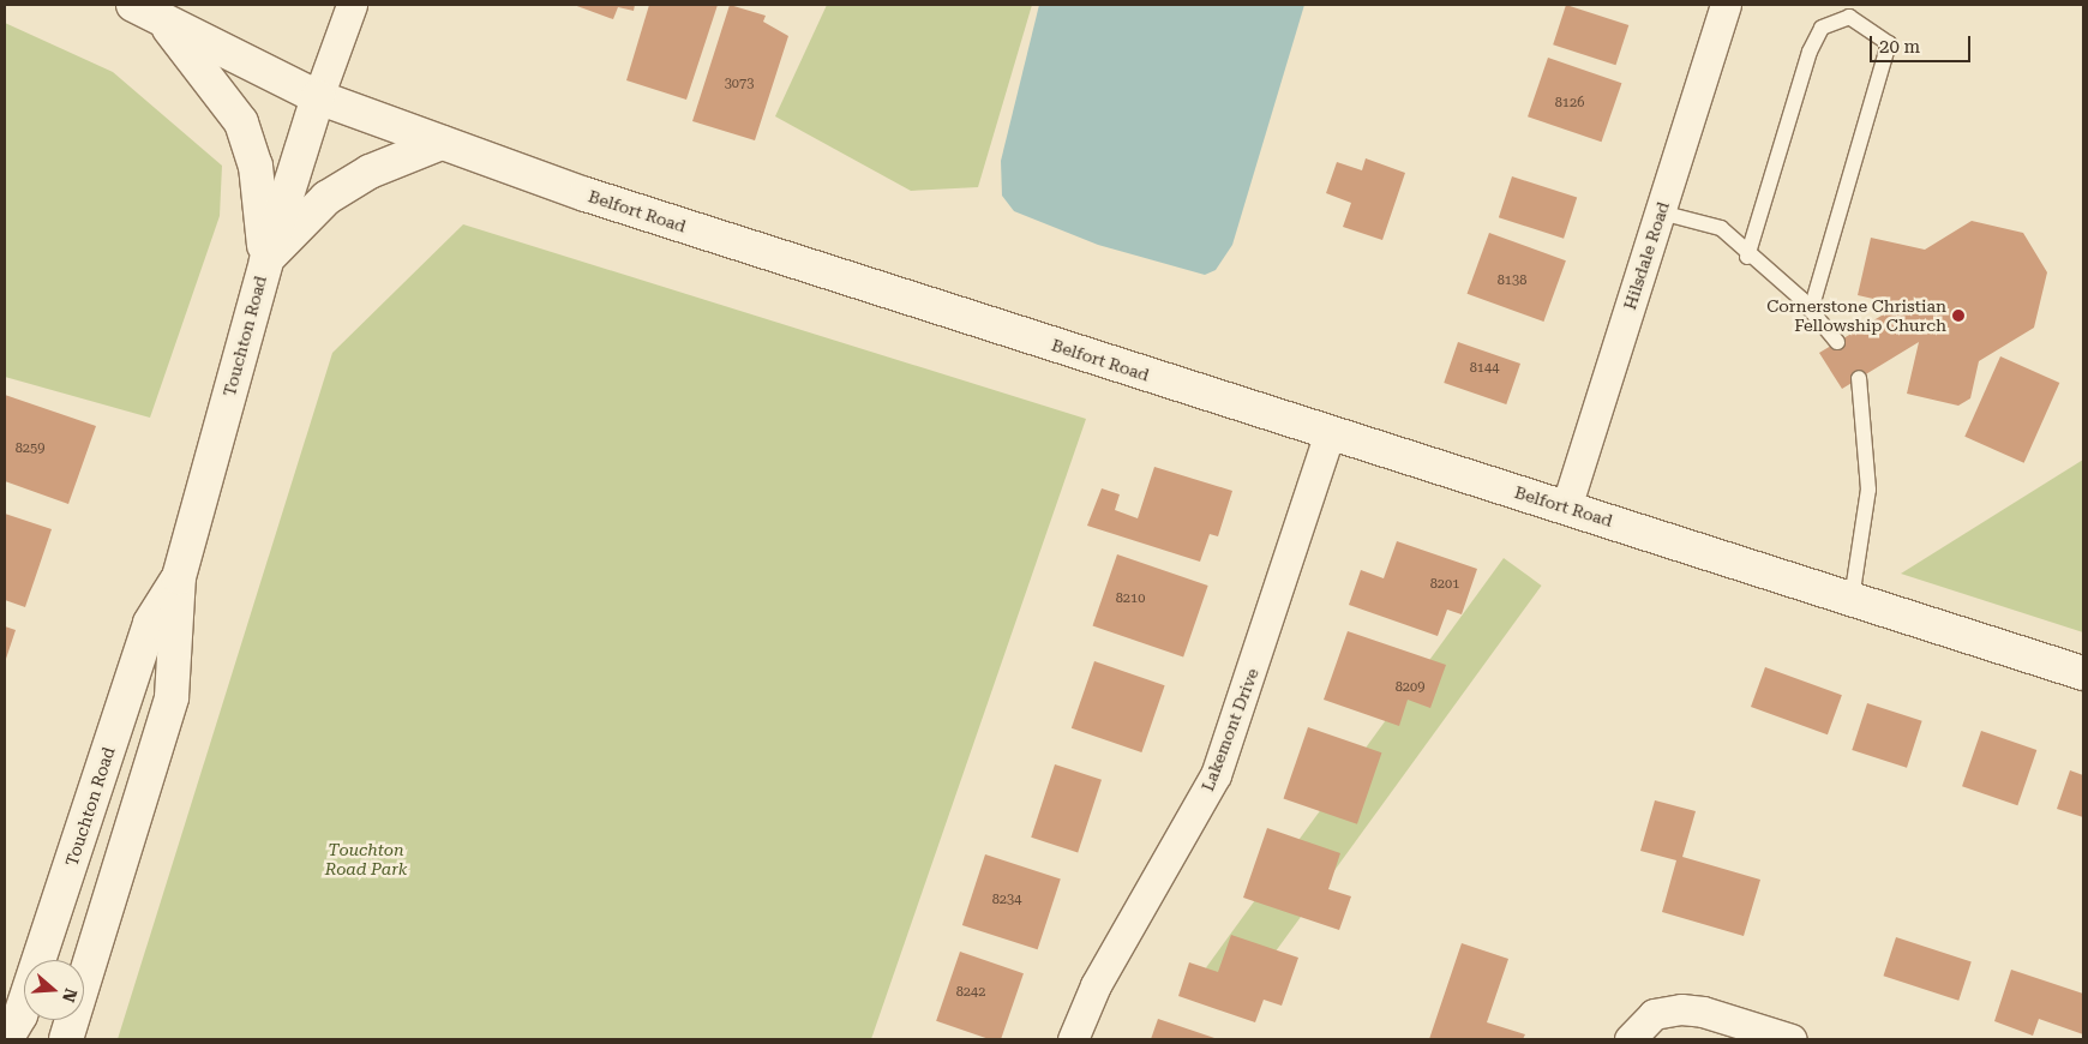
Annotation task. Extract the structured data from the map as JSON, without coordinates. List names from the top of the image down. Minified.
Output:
{"streets":{"street":["Belfort Road","Hilsdale Road","Touchton Road","Lakemont Drive"]},"crossings":[["Belfort Road","Hilsdale Road"],["Belfort Road","Touchton Road"],["Belfort Road","Lakemont Drive"]],"parks":["Touchton Road Park"],"places":["Cornerstone Christian Fellowship Church"],"house_numbers":["3073","8126","8138","8144","8259","8201","8210","8209","8234","8242"],"scale_bar":"20 m","north":"right"}
